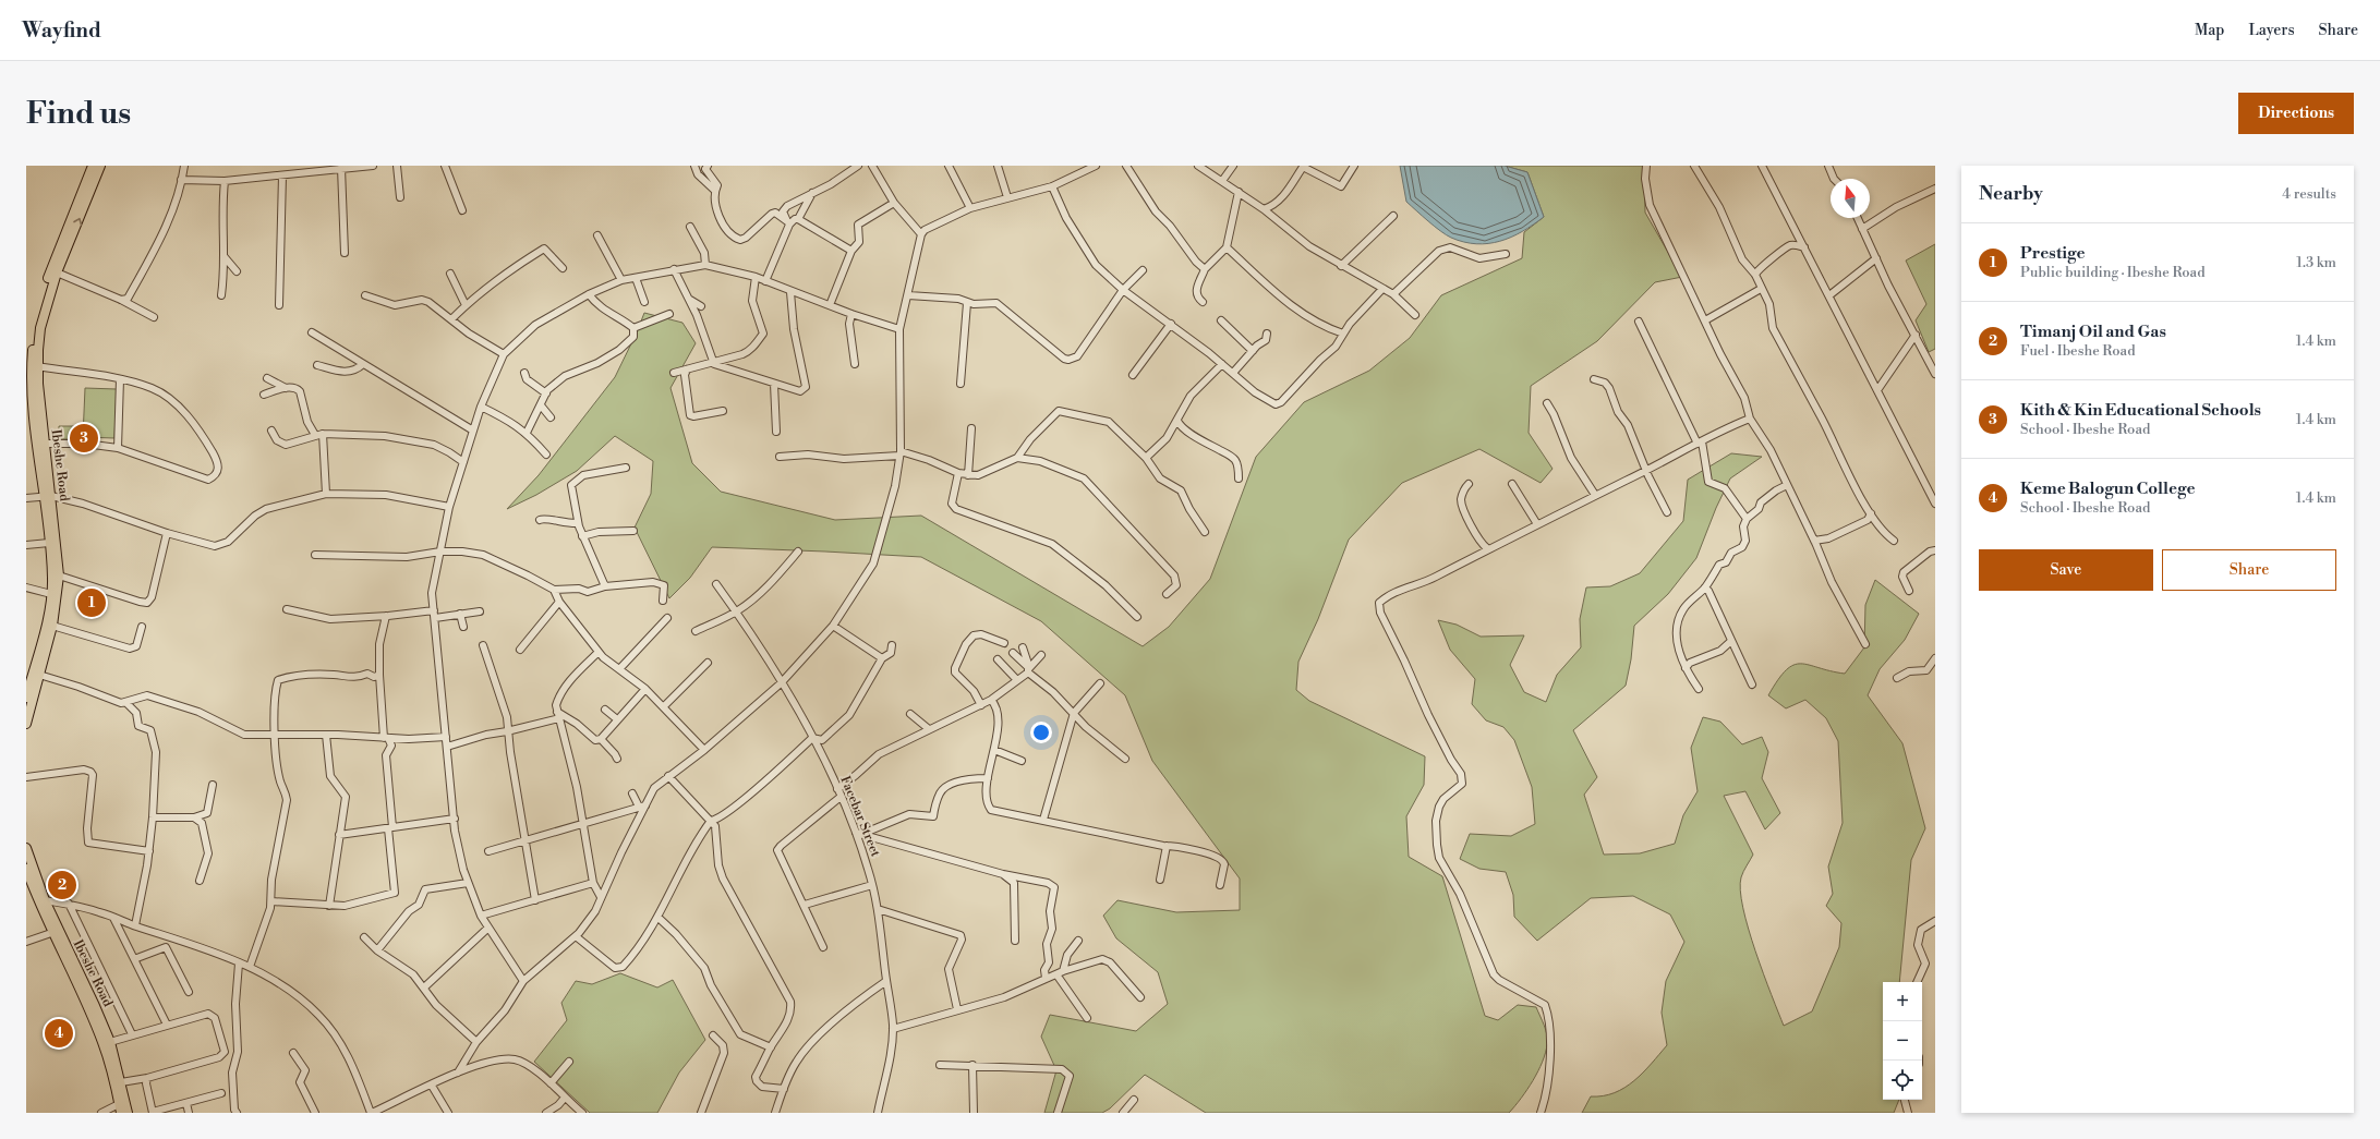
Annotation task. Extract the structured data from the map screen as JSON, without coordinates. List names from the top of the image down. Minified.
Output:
{"streets":{"main road":["Ibeshe Road"],"street":["Facebar Street"]},"north":"top","page":{"header":"Wayfind","nav":["Map","Layers","Share"],"buttons":["Directions",["Save","Share"]],"title":"Find us","heading":["Nearby","4 results"],"list":[{"mark":"1","name":"Prestige","note":"Public building · Ibeshe Road","value":"1.3 km"},{"mark":"2","name":"Timanj Oil and Gas","note":"Fuel · Ibeshe Road","value":"1.4 km"},{"mark":"3","name":"Kith & Kin Educational Schools","note":"School · Ibeshe Road","value":"1.4 km"},{"mark":"4","name":"Keme Balogun College","note":"School · Ibeshe Road","value":"1.4 km"}],"pins":["3","1","2","4"],"map_buttons":["+","−"]}}
